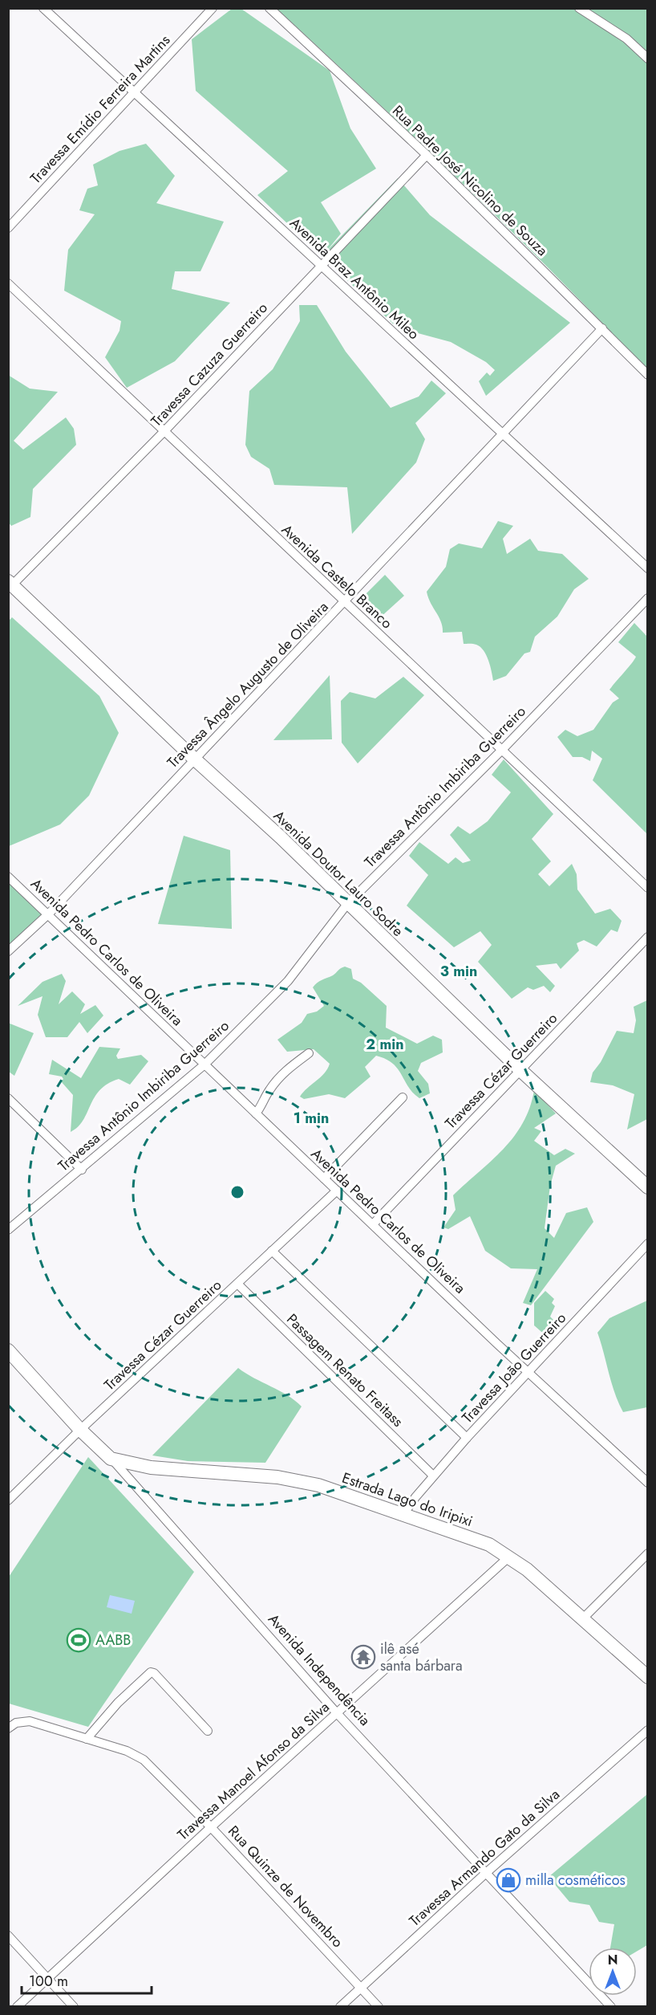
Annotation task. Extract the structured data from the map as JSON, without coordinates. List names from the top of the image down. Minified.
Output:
{"streets":{"street":["Travessa Emídio Ferreira Martins","Rua Padre José Nicolino de Souza","Avenida Braz Antônio Mileo","Travessa Cazuza Guerreiro","Avenida Castelo Branco","Travessa Ângelo Augusto de Oliveira","Travessa Antônio Imbiriba Guerreiro","Avenida Doutor Lauro Sodre","Avenida Pedro Carlos de Oliveira","Travessa Cézar Guerreiro","Travessa João Guerreiro","Passagem Renato Freitass","Estrada Lago do Iripixi","Avenida Independência","Travessa Manoel Afonso da Silva","Travessa Armando Gato da Silva","Rua Quinze de Novembro"]},"crossings":[["Travessa Emídio Ferreira Martins","Avenida Braz Antônio Mileo"],["Rua Padre José Nicolino de Souza","Travessa Cazuza Guerreiro"],["Rua Padre José Nicolino de Souza","Travessa Ângelo Augusto de Oliveira"],["Avenida Braz Antônio Mileo","Travessa Cazuza Guerreiro"],["Avenida Braz Antônio Mileo","Travessa Ângelo Augusto de Oliveira"],["Travessa Cazuza Guerreiro","Avenida Castelo Branco"],["Travessa Cazuza Guerreiro","Avenida Doutor Lauro Sodre"],["Avenida Castelo Branco","Travessa Ângelo Augusto de Oliveira"],["Avenida Castelo Branco","Travessa Antônio Imbiriba Guerreiro"],["Travessa Ângelo Augusto de Oliveira","Avenida Doutor Lauro Sodre"],["Travessa Ângelo Augusto de Oliveira","Avenida Pedro Carlos de Oliveira"],["Travessa Antônio Imbiriba Guerreiro","Avenida Doutor Lauro Sodre"],["Travessa Antônio Imbiriba Guerreiro","Avenida Pedro Carlos de Oliveira"],["Avenida Doutor Lauro Sodre","Travessa Cézar Guerreiro"],["Avenida Pedro Carlos de Oliveira","Travessa Cézar Guerreiro"],["Avenida Pedro Carlos de Oliveira","Travessa João Guerreiro"],["Travessa Cézar Guerreiro","Passagem Renato Freitass"],["Travessa Cézar Guerreiro","Avenida Independência"],["Travessa João Guerreiro","Passagem Renato Freitass"],["Travessa João Guerreiro","Estrada Lago do Iripixi"],["Estrada Lago do Iripixi","Avenida Independência"],["Estrada Lago do Iripixi","Travessa Manoel Afonso da Silva"],["Avenida Independência","Travessa Manoel Afonso da Silva"],["Avenida Independência","Travessa Armando Gato da Silva"],["Travessa Manoel Afonso da Silva","Rua Quinze de Novembro"],["Travessa Armando Gato da Silva","Rua Quinze de Novembro"]],"places":{"sports":["AABB"],"temple":["ilê asé santa bárbara"],"shop":["milla cosméticos"]},"scale_bar":"100 m","north":"top","rings":["3 min","2 min","1 min"]}
